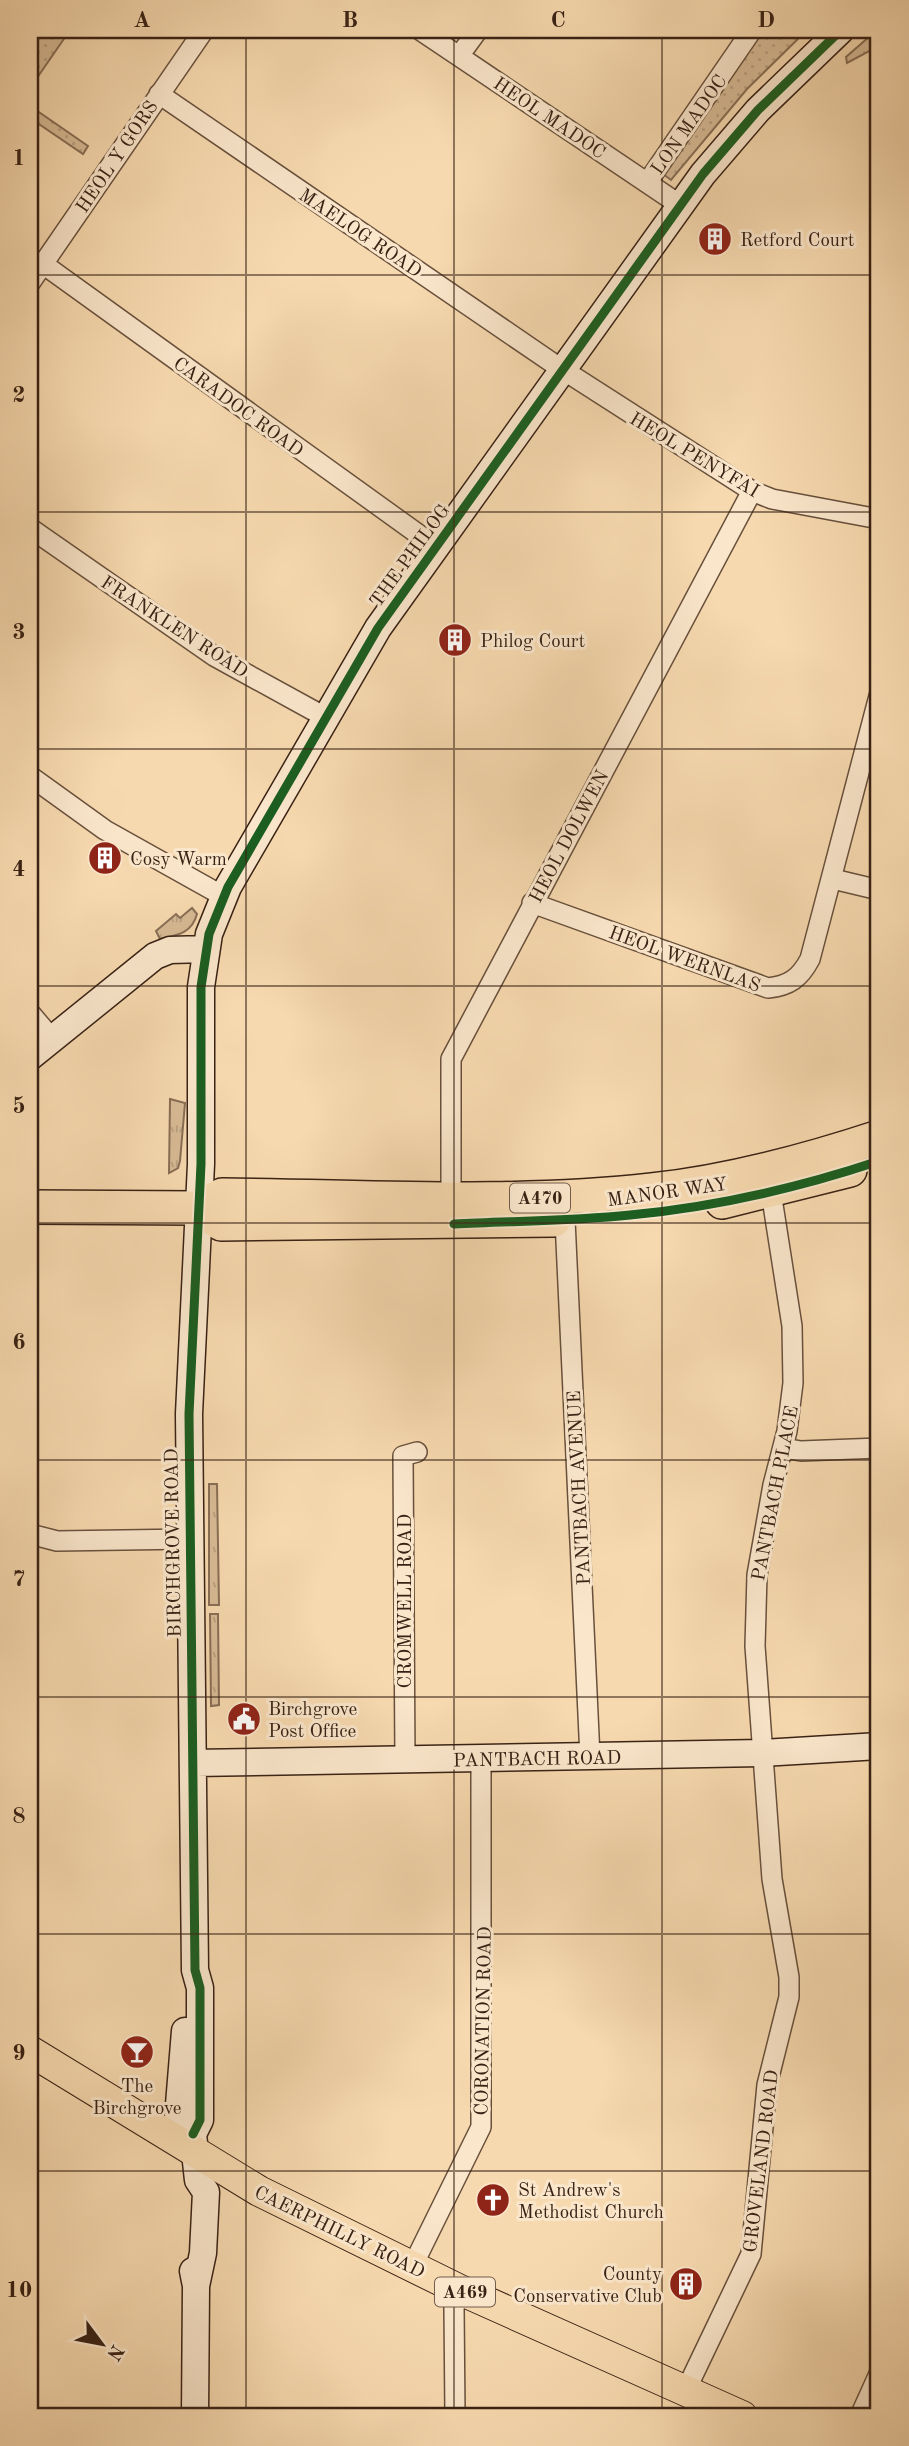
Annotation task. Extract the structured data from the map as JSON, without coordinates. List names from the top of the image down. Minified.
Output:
{"streets":{"highway":["MANOR WAY","A470"],"main road":["CAERPHILLY ROAD","A469"],"street":["HEOL MADOC","LON MADOC","HEOL Y GORS","MAELOG ROAD","CARADOC ROAD","HEOL PENYFAI","THE PHILOG","FRANKLEN ROAD","HEOL DOLWEN","HEOL WERNLAS","PANTBACH AVENUE","PANTBACH PLACE","BIRCHGROVE ROAD","CROMWELL ROAD","PANTBACH ROAD","CORONATION ROAD","GROVELAND ROAD"]},"crossings":[["HEOL MADOC","LON MADOC"],["HEOL MADOC","THE PHILOG"],["HEOL Y GORS","MAELOG ROAD"],["HEOL Y GORS","CARADOC ROAD"],["MAELOG ROAD","HEOL PENYFAI"],["MAELOG ROAD","THE PHILOG"],["CARADOC ROAD","THE PHILOG"],["HEOL PENYFAI","THE PHILOG"],["HEOL PENYFAI","HEOL DOLWEN"],["THE PHILOG","FRANKLEN ROAD"],["THE PHILOG","BIRCHGROVE ROAD"],["HEOL DOLWEN","HEOL WERNLAS"],["HEOL DOLWEN","MANOR WAY"],["MANOR WAY","PANTBACH AVENUE"],["MANOR WAY","PANTBACH PLACE"],["MANOR WAY","BIRCHGROVE ROAD"],["PANTBACH AVENUE","PANTBACH ROAD"],["PANTBACH PLACE","PANTBACH ROAD"],["PANTBACH PLACE","GROVELAND ROAD"],["BIRCHGROVE ROAD","PANTBACH ROAD"],["BIRCHGROVE ROAD","CAERPHILLY ROAD"],["CROMWELL ROAD","PANTBACH ROAD"],["PANTBACH ROAD","CORONATION ROAD"],["PANTBACH ROAD","GROVELAND ROAD"],["CORONATION ROAD","CAERPHILLY ROAD"],["GROVELAND ROAD","CAERPHILLY ROAD"]],"places":{"building":["Retford Court","Philog Court","Cosy Warm","County Conservative Club"],"public building":["Birchgrove Post Office"],"bar":["The Birchgrove"],"church":["St Andrew's Methodist Church"]},"north":"bottom right","grid":{"columns":["A","B","C","D"],"rows":["1","2","3","4","5","6","7","8","9","10"]}}
